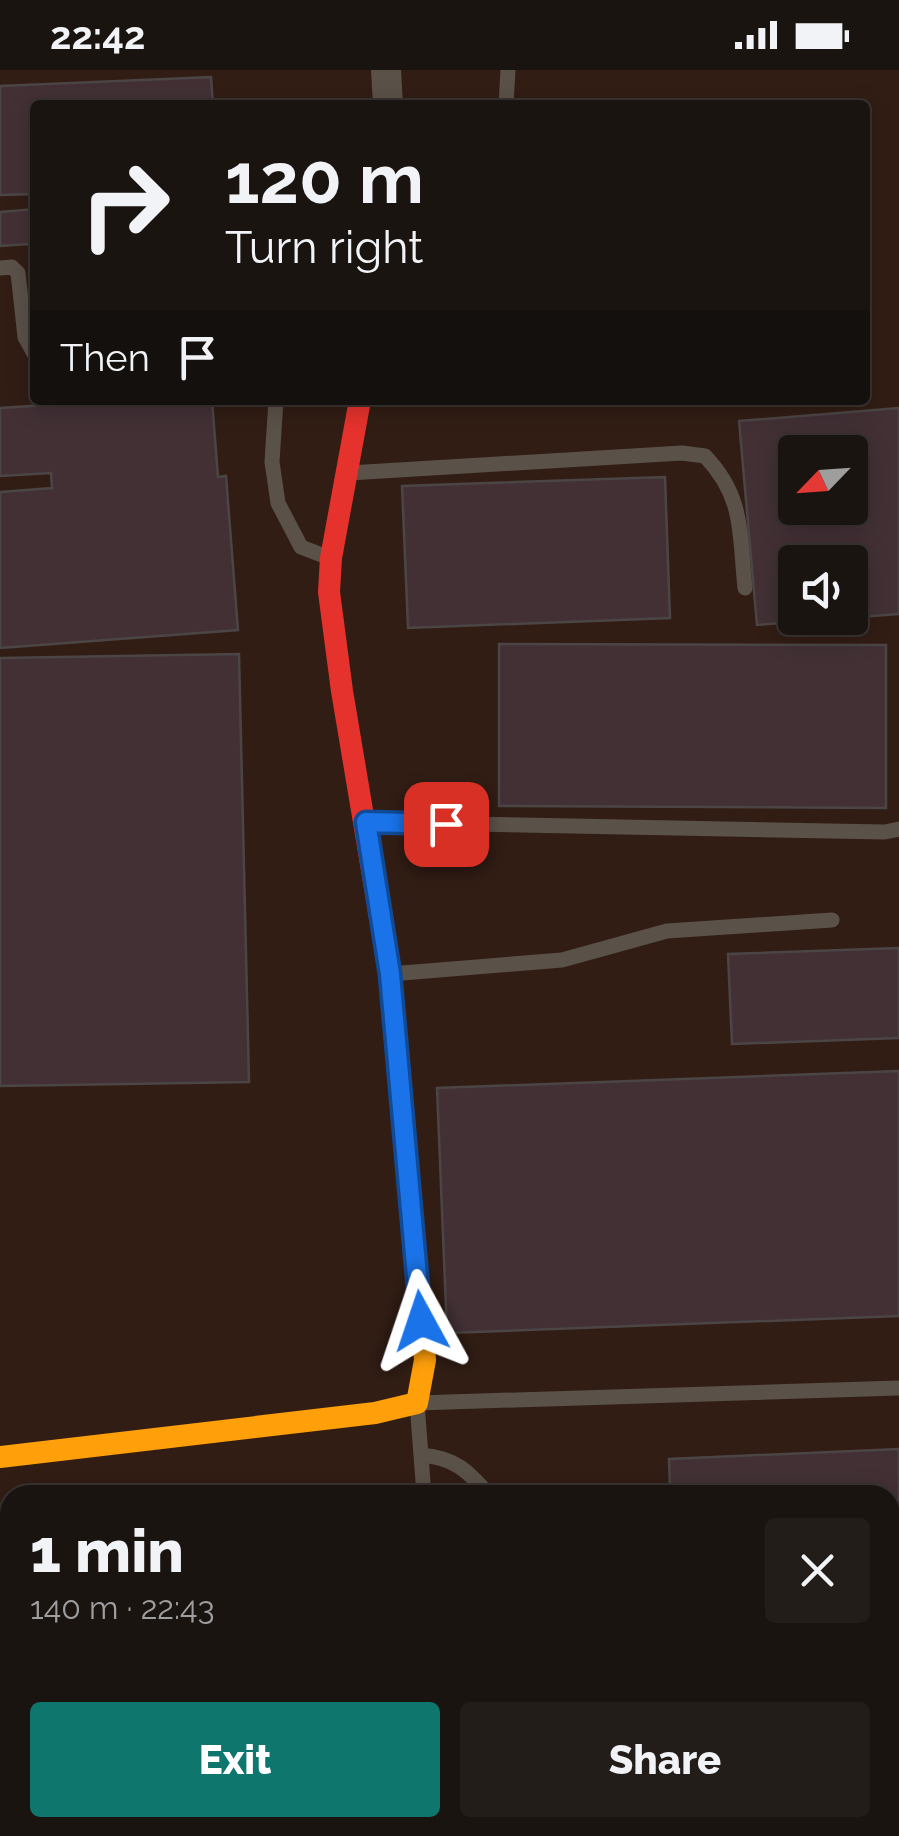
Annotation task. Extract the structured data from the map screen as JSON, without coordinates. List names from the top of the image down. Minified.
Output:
{"north":"bottom left","page":{"status":"22:42","turn":["120 m","Turn right"],"then":"Then","heading":["1 min","140 m · 22:43"],"buttons":["Exit","Share"]}}
